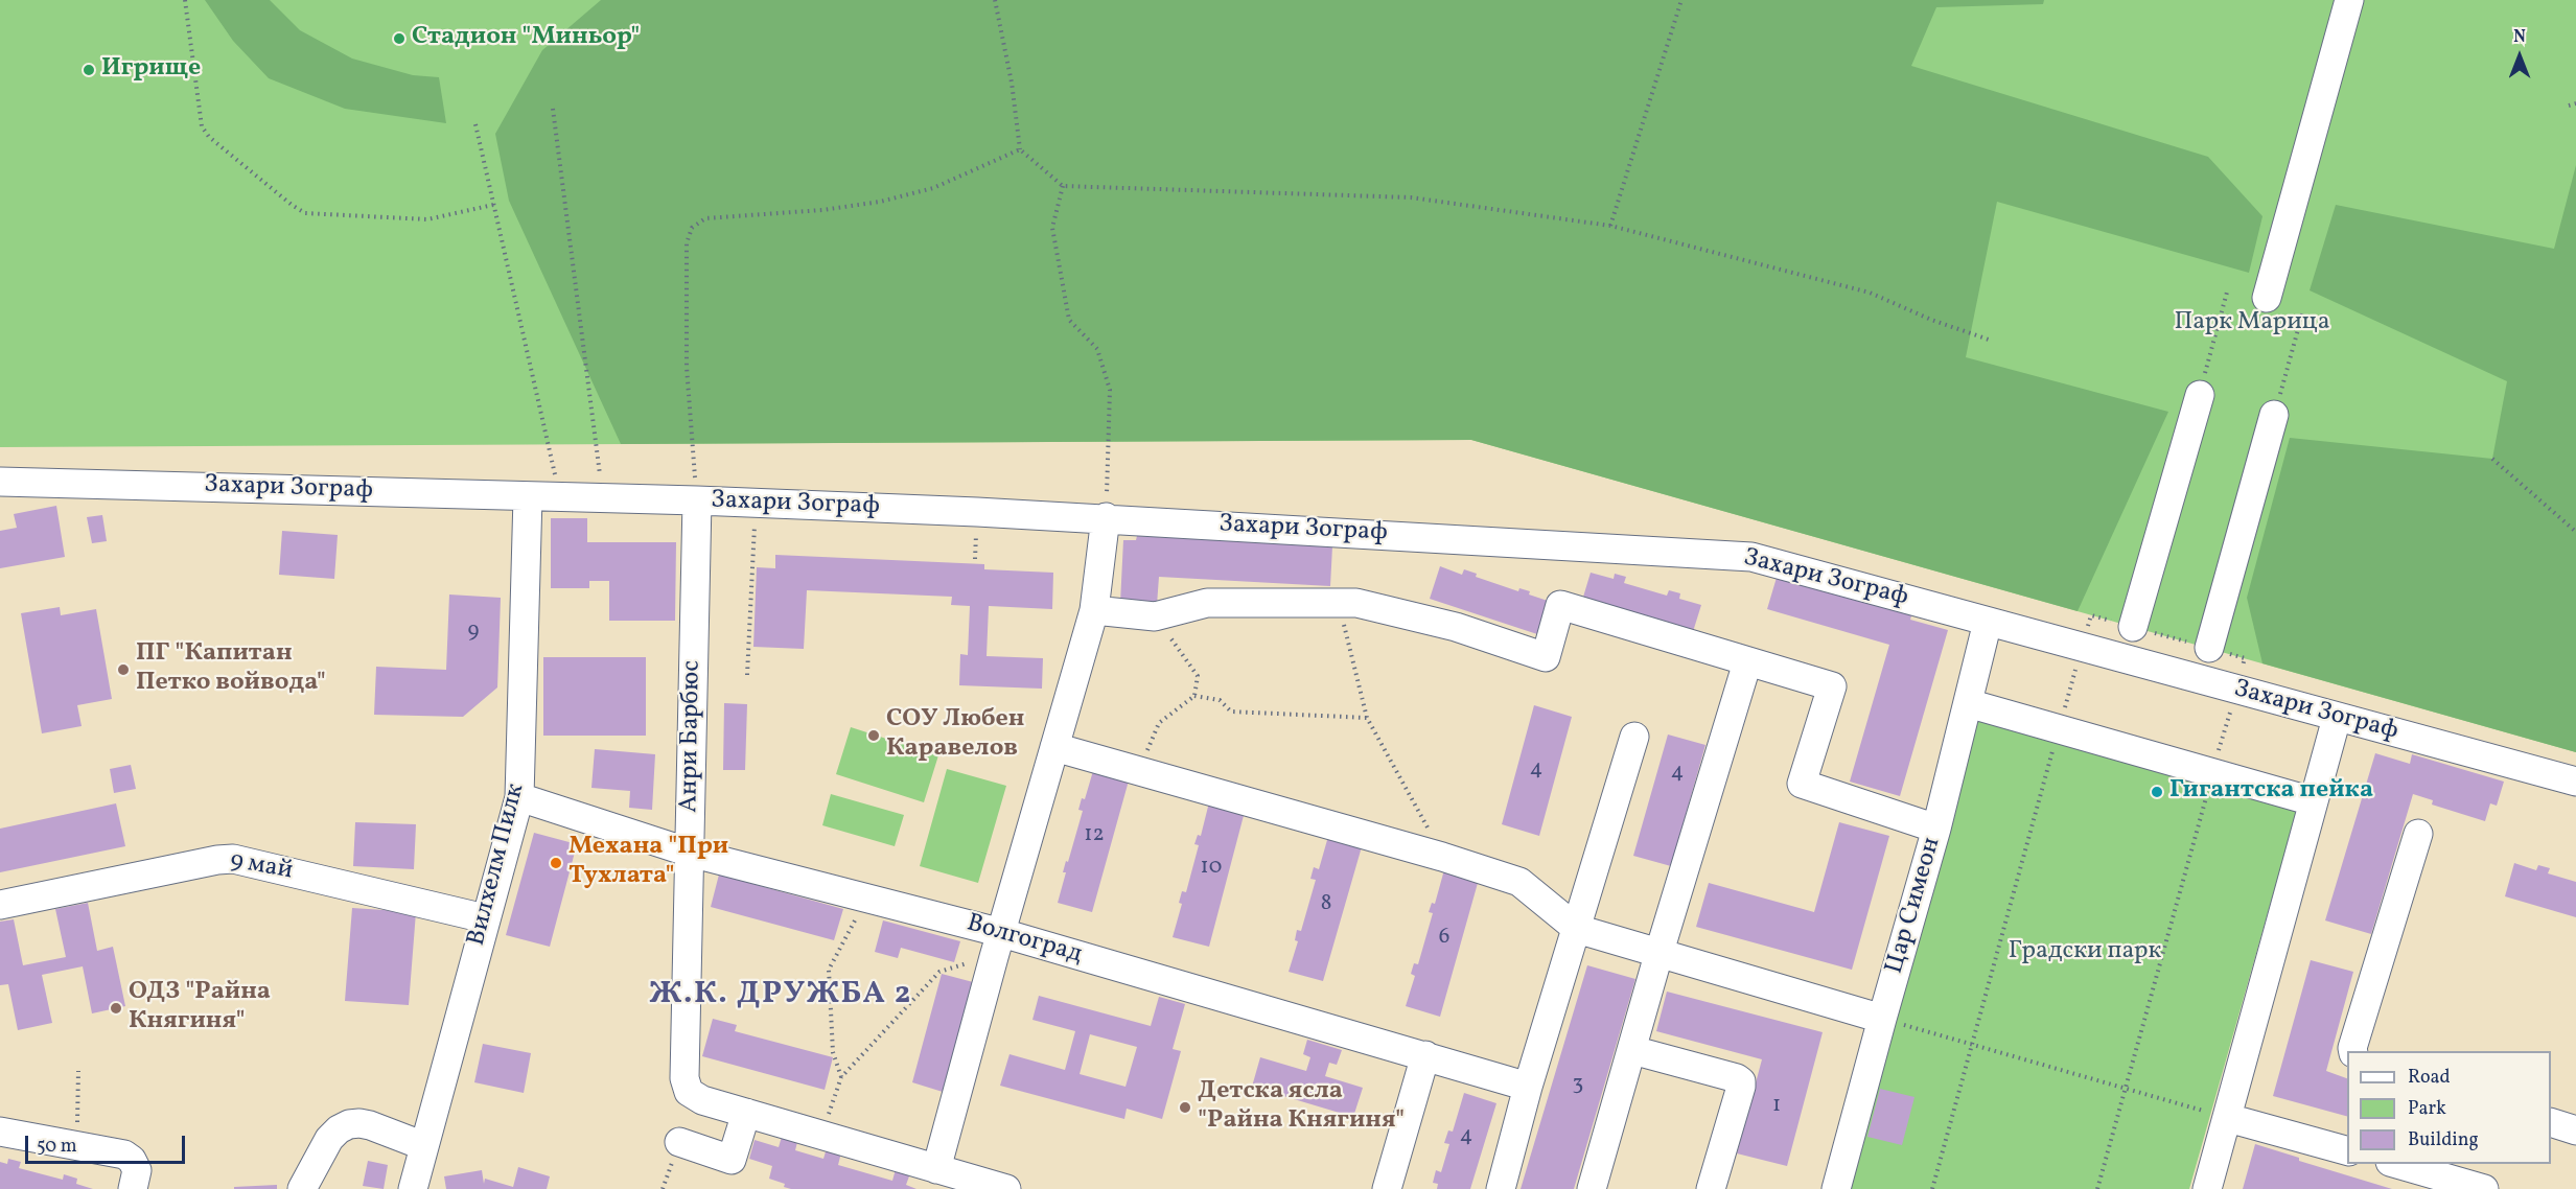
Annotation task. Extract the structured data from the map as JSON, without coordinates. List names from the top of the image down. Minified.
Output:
{"streets":{"street":["Захари Зограф","Анри Барбюс","Вилхелм Пилк","9 май","Цар Симеон","Волгоград"]},"crossings":[["Захари Зограф","Анри Барбюс"],["Захари Зограф","Вилхелм Пилк"],["Захари Зограф","Цар Симеон"],["Анри Барбюс","Волгоград"],["Вилхелм Пилк","9 май"],["Вилхелм Пилк","Волгоград"]],"districts":["Ж.К. ДРУЖБА 2"],"parks":["Парк Марица","Градски парк"],"places":["Стадион \"Миньор\"","Игрище","ПГ \"Капитан Петко войвода\"","СОУ Любен Каравелов","Гигантска пейка","Механа \"При Тухлата\"","ОДЗ \"Райна Княгиня\"","Детска ясла \"Райна Княгиня\""],"house_numbers":["9","4","4","12","10","8","6","3","1","4"],"legend":["Road","Park","Building"],"scale_bar":"50 m","north":"top"}
